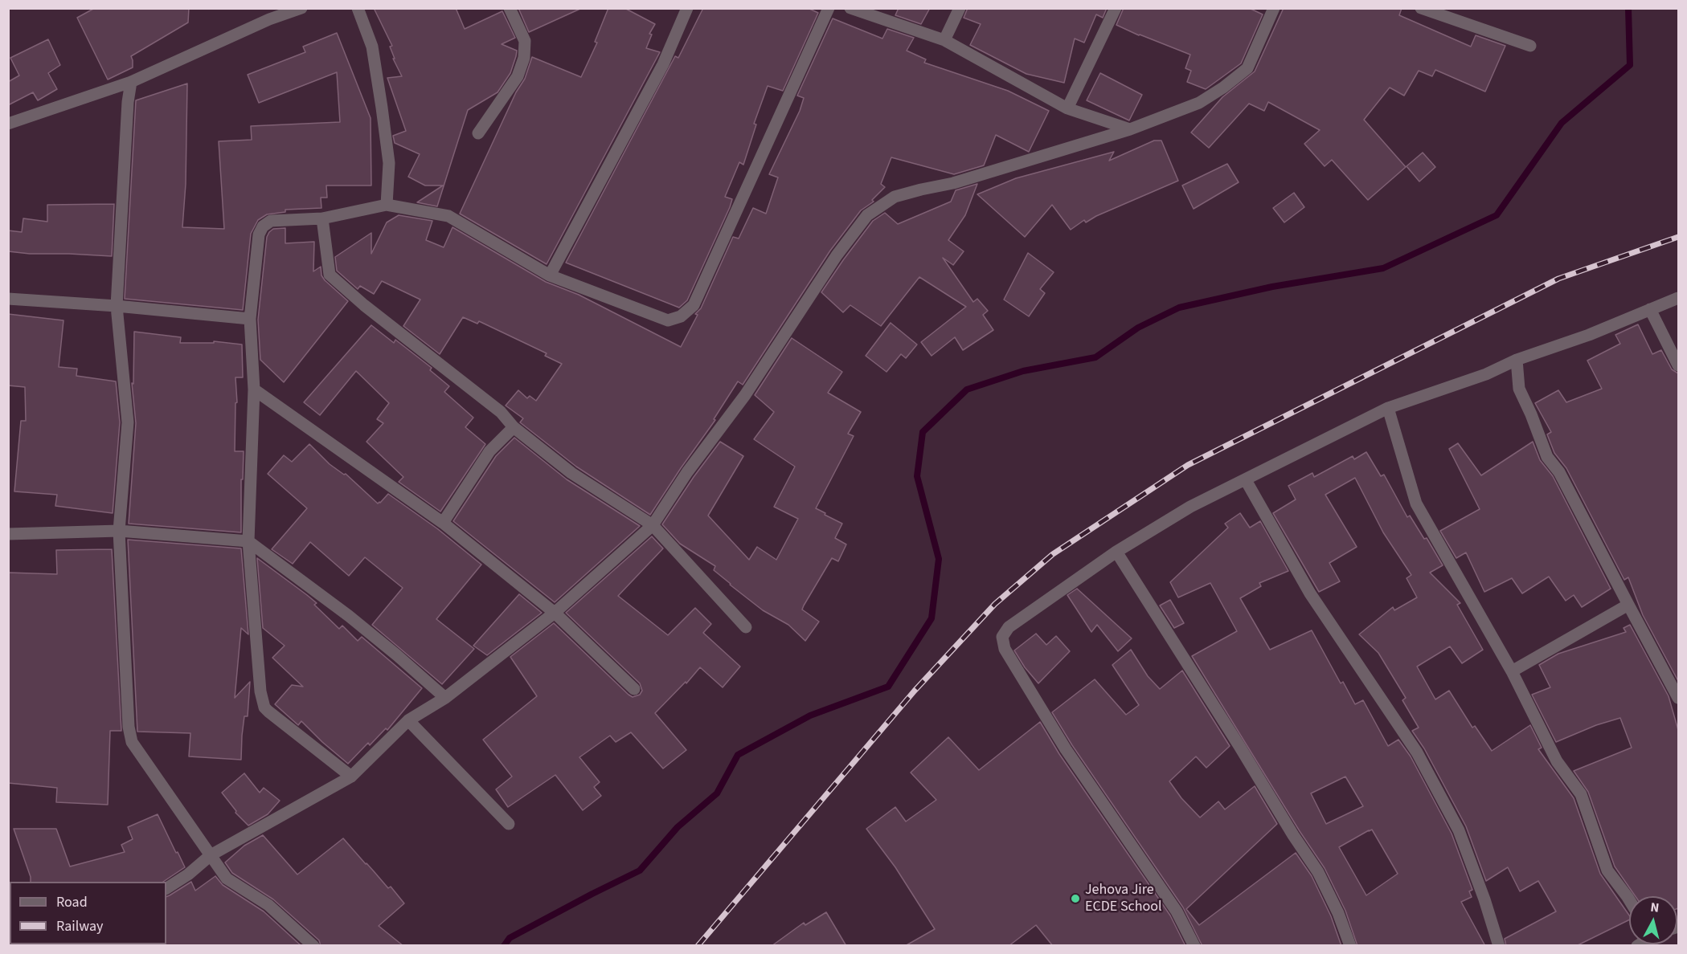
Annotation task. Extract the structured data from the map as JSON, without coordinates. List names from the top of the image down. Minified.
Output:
{"places":["Jehova Jire ECDE School"],"legend":["Road","Railway"],"north":"top"}
